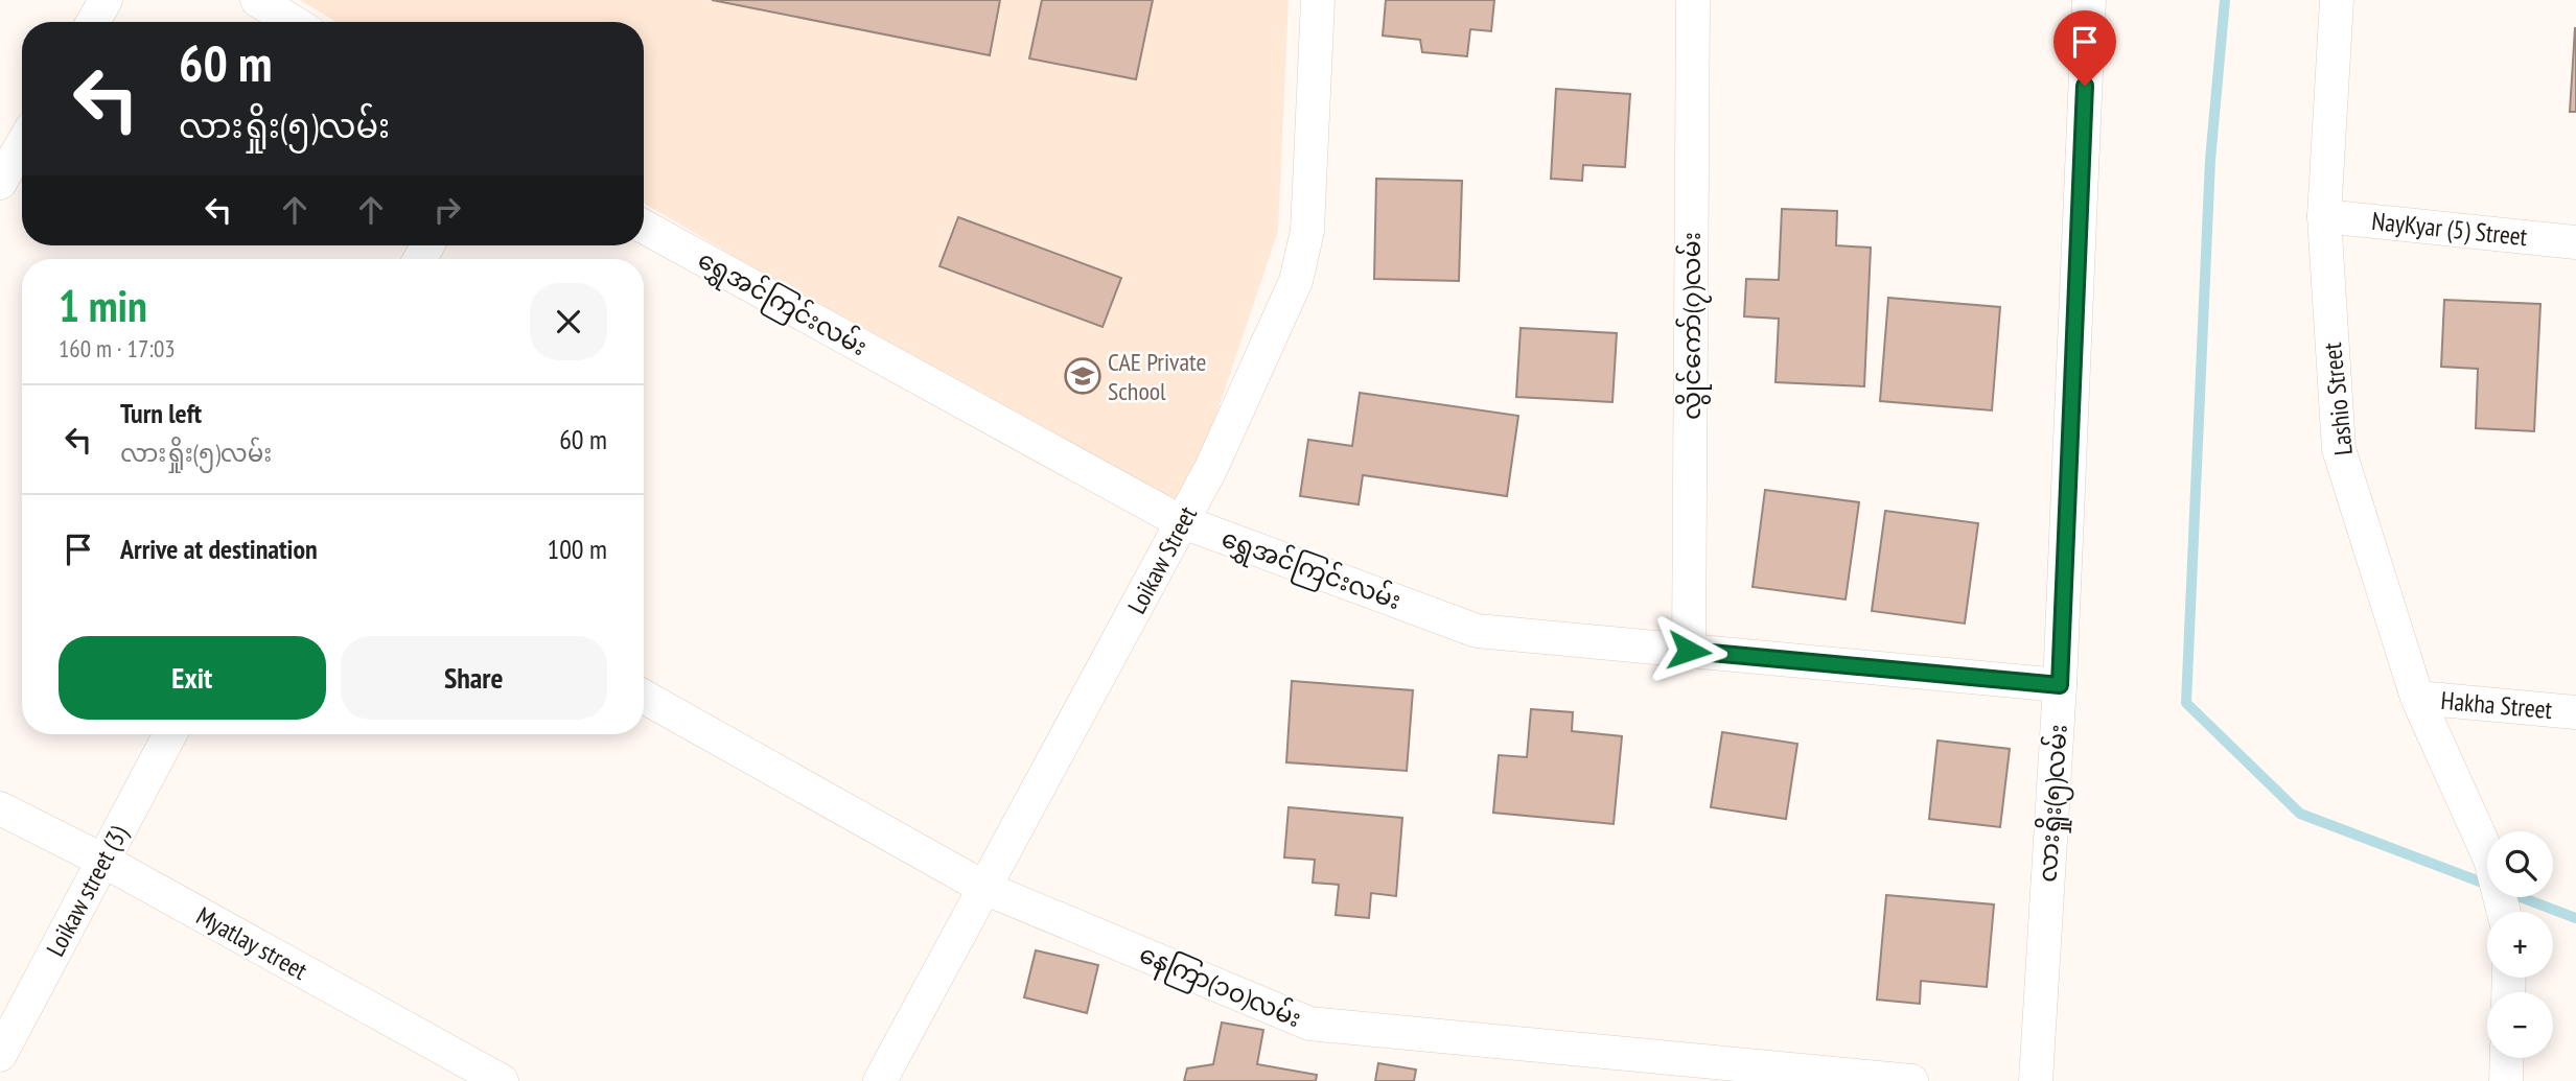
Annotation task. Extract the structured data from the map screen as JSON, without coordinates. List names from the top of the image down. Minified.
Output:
{"streets":{"street":["NayKyar (5) Street","ရွှေအင်ကြင်းလမ်း","လွိုင်ကော်(၇)လမ်း","Lashio Street","Loikaw Street","Hakha Street","လားရှိုး(၅)လမ်း","Loikaw street (3)","Myatlay street","နေကြာ(၁၀)လမ်း"]},"crossings":[["NayKyar (5) Street","Lashio Street"],["ရွှေအင်ကြင်းလမ်း","လွိုင်ကော်(၇)လမ်း"],["ရွှေအင်ကြင်းလမ်း","Loikaw Street"],["ရွှေအင်ကြင်းလမ်း","လားရှိုး(၅)လမ်း"],["Lashio Street","Hakha Street"],["Loikaw Street","နေကြာ(၁၀)လမ်း"],["Loikaw street (3)","Myatlay street"]],"places":{"school or university":["CAE Private School"]},"page":{"turn":["60 m","လားရှိုး(၅)လမ်း"],"heading":["1 min","160 m · 17:03"],"list":[{"name":"Turn left","note":"လားရှိုး(၅)လမ်း","value":"60 m"},{"name":"Arrive at destination","value":"100 m"}],"buttons":["Exit","Share"],"map_buttons":["+","−"]}}
